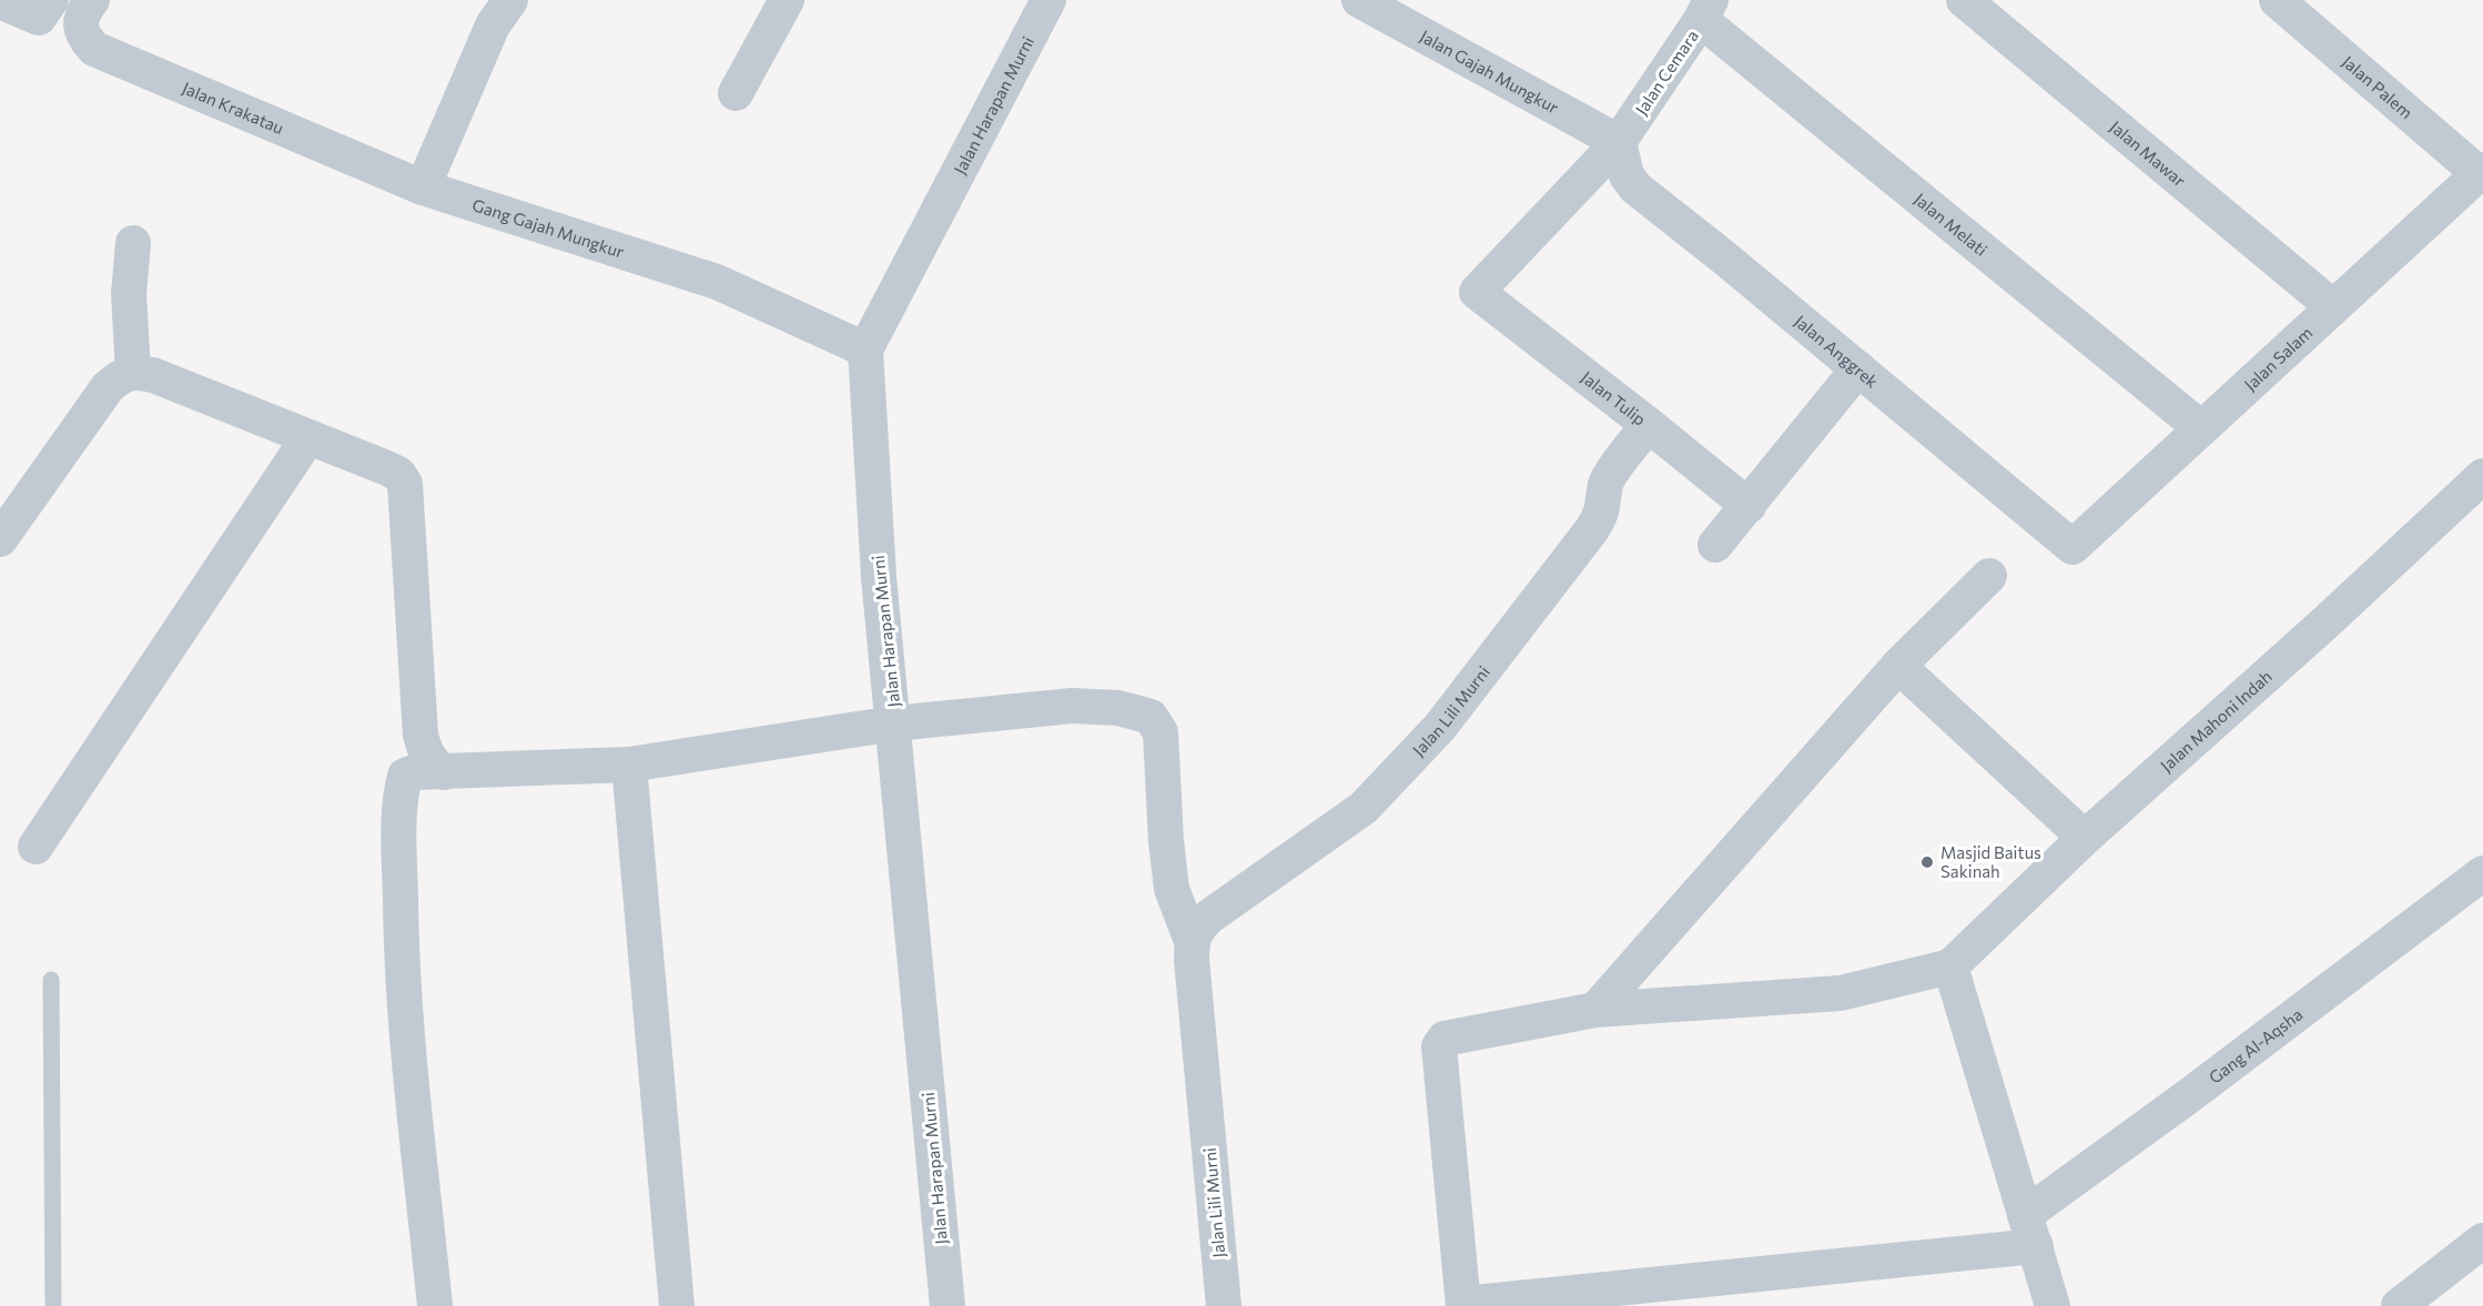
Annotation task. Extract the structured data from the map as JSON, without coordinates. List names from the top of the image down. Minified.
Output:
{"streets":{"street":["Jalan Gajah Mungkur","Jalan Cemara","Jalan Palem","Jalan Harapan Murni","Jalan Krakatau","Jalan Mawar","Jalan Melati","Gang Gajah Mungkur","Jalan Anggrek","Jalan Salam","Jalan Tulip","Jalan Lili Murni","Jalan Mahoni Indah","Gang Al-Aqsha"]},"crossings":[["Jalan Gajah Mungkur","Jalan Cemara"],["Jalan Gajah Mungkur","Jalan Anggrek"],["Jalan Cemara","Jalan Melati"],["Jalan Cemara","Jalan Anggrek"],["Jalan Cemara","Jalan Tulip"],["Jalan Palem","Jalan Salam"],["Jalan Harapan Murni","Gang Gajah Mungkur"],["Jalan Harapan Murni","Jalan Lili Murni"],["Jalan Krakatau","Gang Gajah Mungkur"],["Jalan Mawar","Jalan Salam"],["Jalan Melati","Jalan Salam"],["Jalan Anggrek","Jalan Salam"],["Jalan Tulip","Jalan Lili Murni"]],"places":["Masjid Baitus Sakinah"]}
